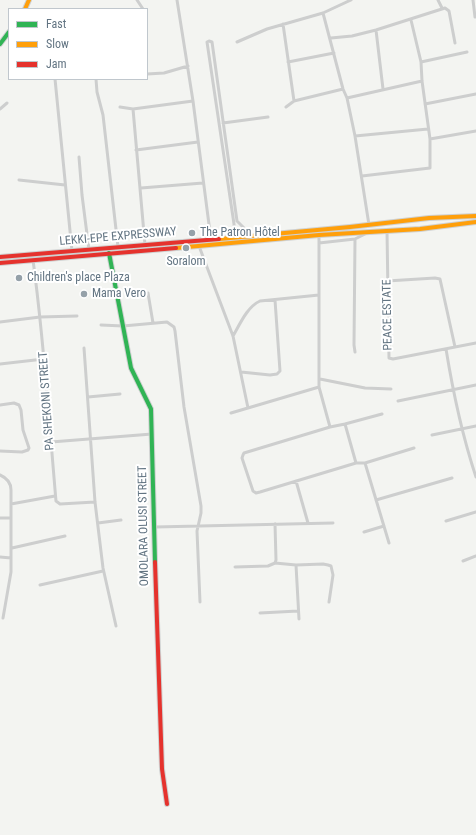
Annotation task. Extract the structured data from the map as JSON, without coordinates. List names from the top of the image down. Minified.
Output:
{"streets":{"main road":["LEKKI-EPE EXPRESSWAY","OMOLARA OLUSI STREET"],"street":["PEACE ESTATE","PA SHEKONI STREET"]},"crossings":[["LEKKI-EPE EXPRESSWAY","PEACE ESTATE"],["LEKKI-EPE EXPRESSWAY","PA SHEKONI STREET"],["LEKKI-EPE EXPRESSWAY","OMOLARA OLUSI STREET"]],"places":["The Patron Hôtel","Soralom","Children's place Plaza","Mama Vero"],"legend":["Fast","Slow","Jam"]}
